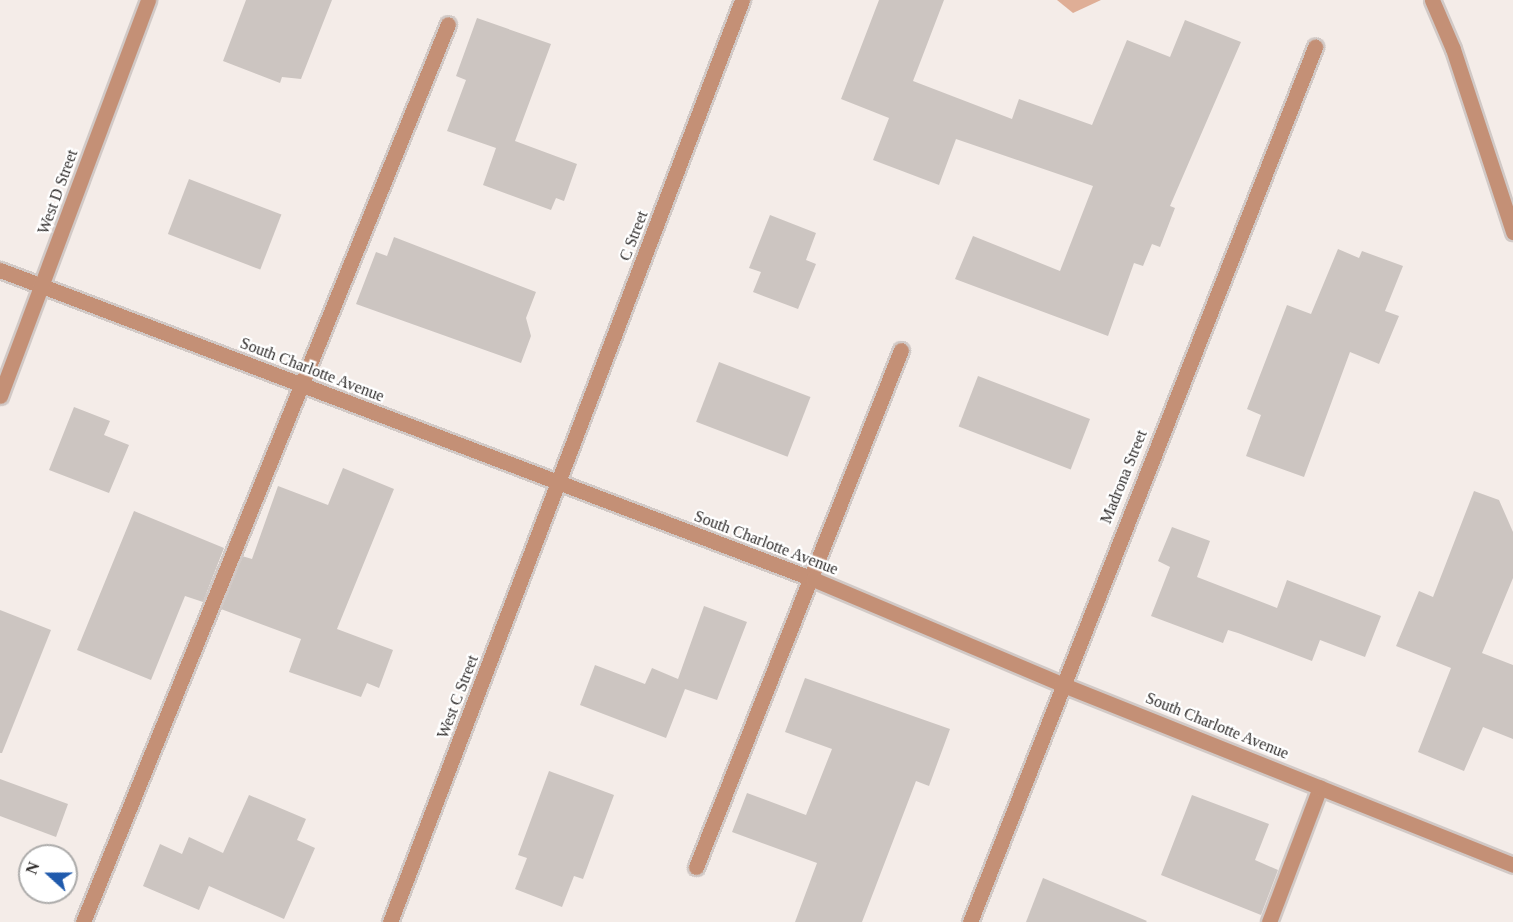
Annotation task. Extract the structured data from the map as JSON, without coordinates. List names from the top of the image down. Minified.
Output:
{"streets":{"street":["West D Street","C Street","South Charlotte Avenue","Madrona Street","West C Street"]},"crossings":[["West D Street","South Charlotte Avenue"],["C Street","South Charlotte Avenue"],["C Street","West C Street"],["South Charlotte Avenue","Madrona Street"],["South Charlotte Avenue","West C Street"]],"north":"left"}
